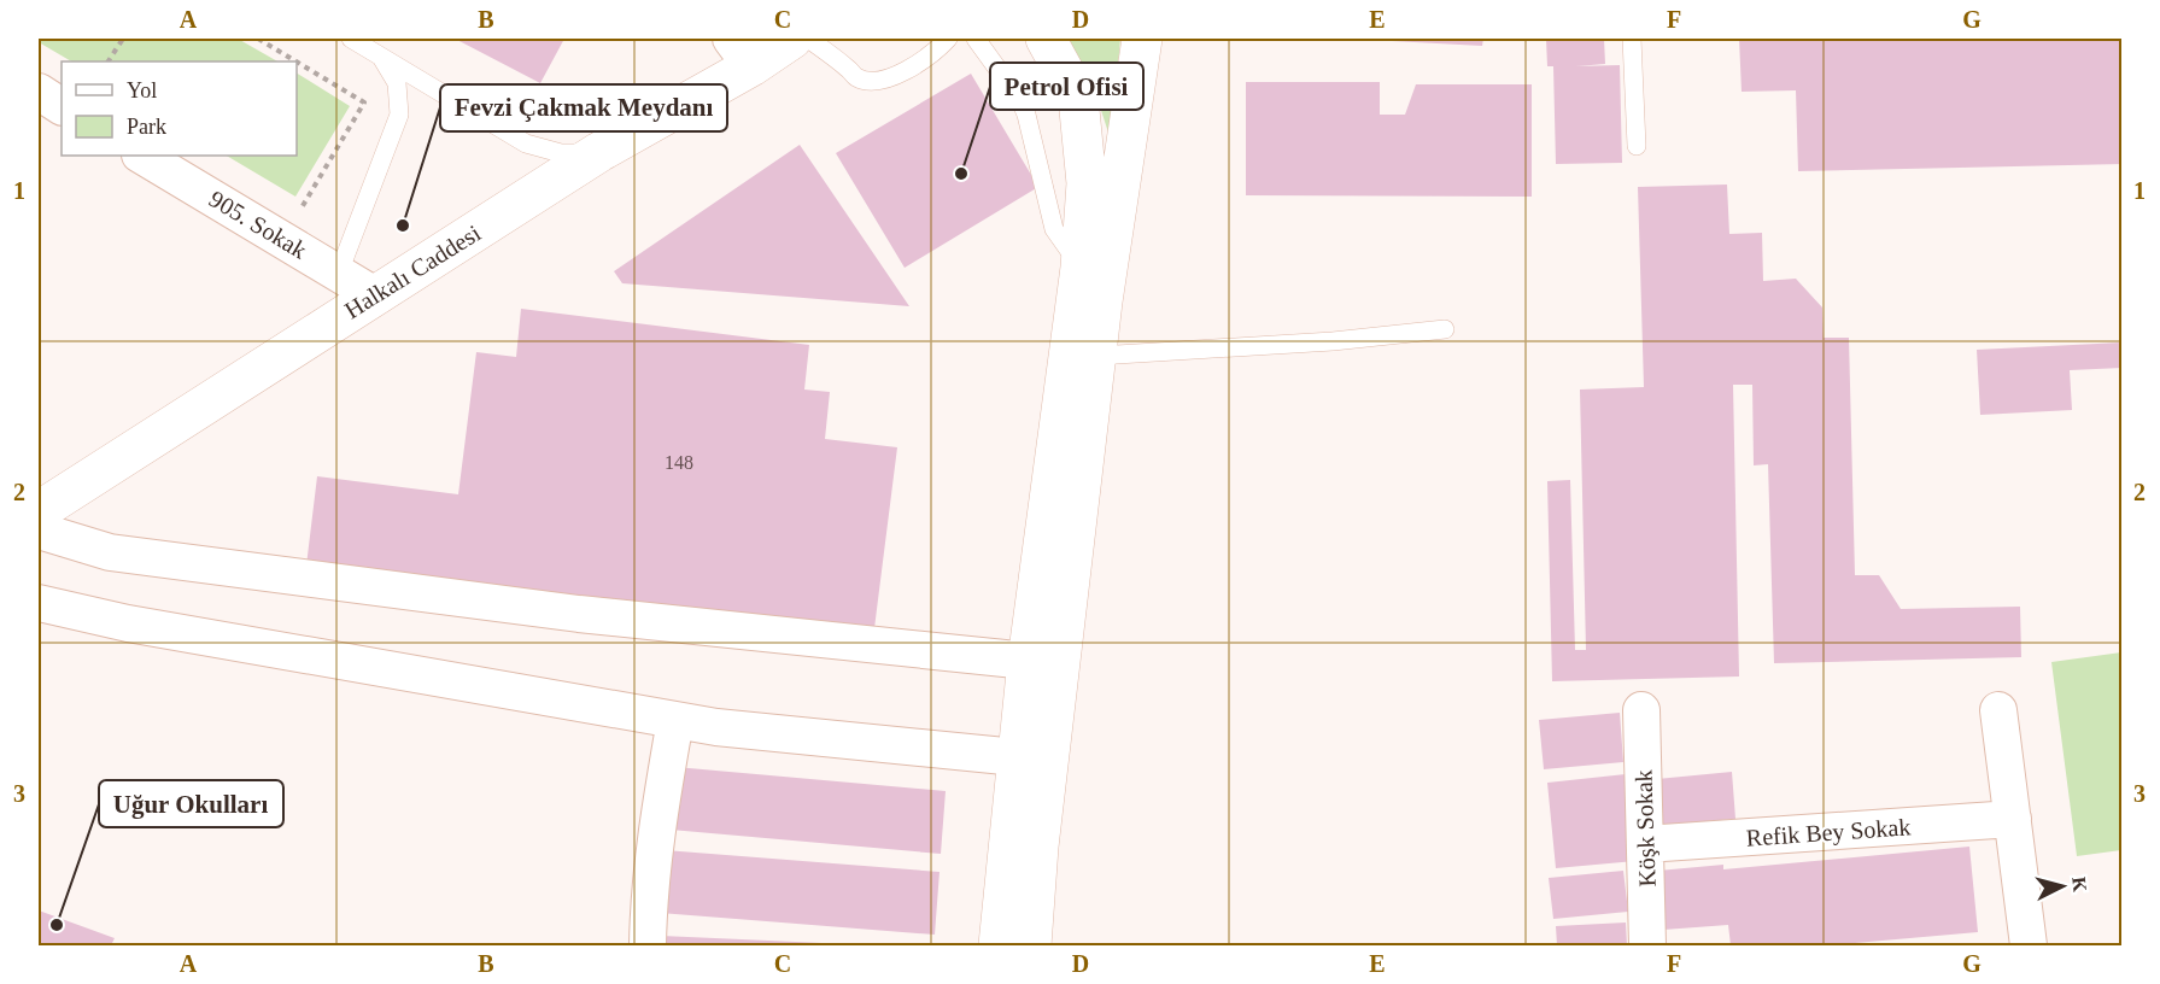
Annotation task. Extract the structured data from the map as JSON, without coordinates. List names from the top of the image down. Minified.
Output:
{"streets":{"main road":["Halkalı Caddesi"],"street":["905. Sokak","Köşk Sokak","Refik Bey Sokak"]},"crossings":[["905. Sokak","Halkalı Caddesi"],["Köşk Sokak","Refik Bey Sokak"]],"places":["Petrol Ofisi","Fevzi Çakmak Meydanı","Uğur Okulları"],"house_numbers":["148"],"legend":["Yol","Park"],"north":"right","grid":{"columns":["A","B","C","D","E","F","G"],"rows":["1","2","3"]}}
